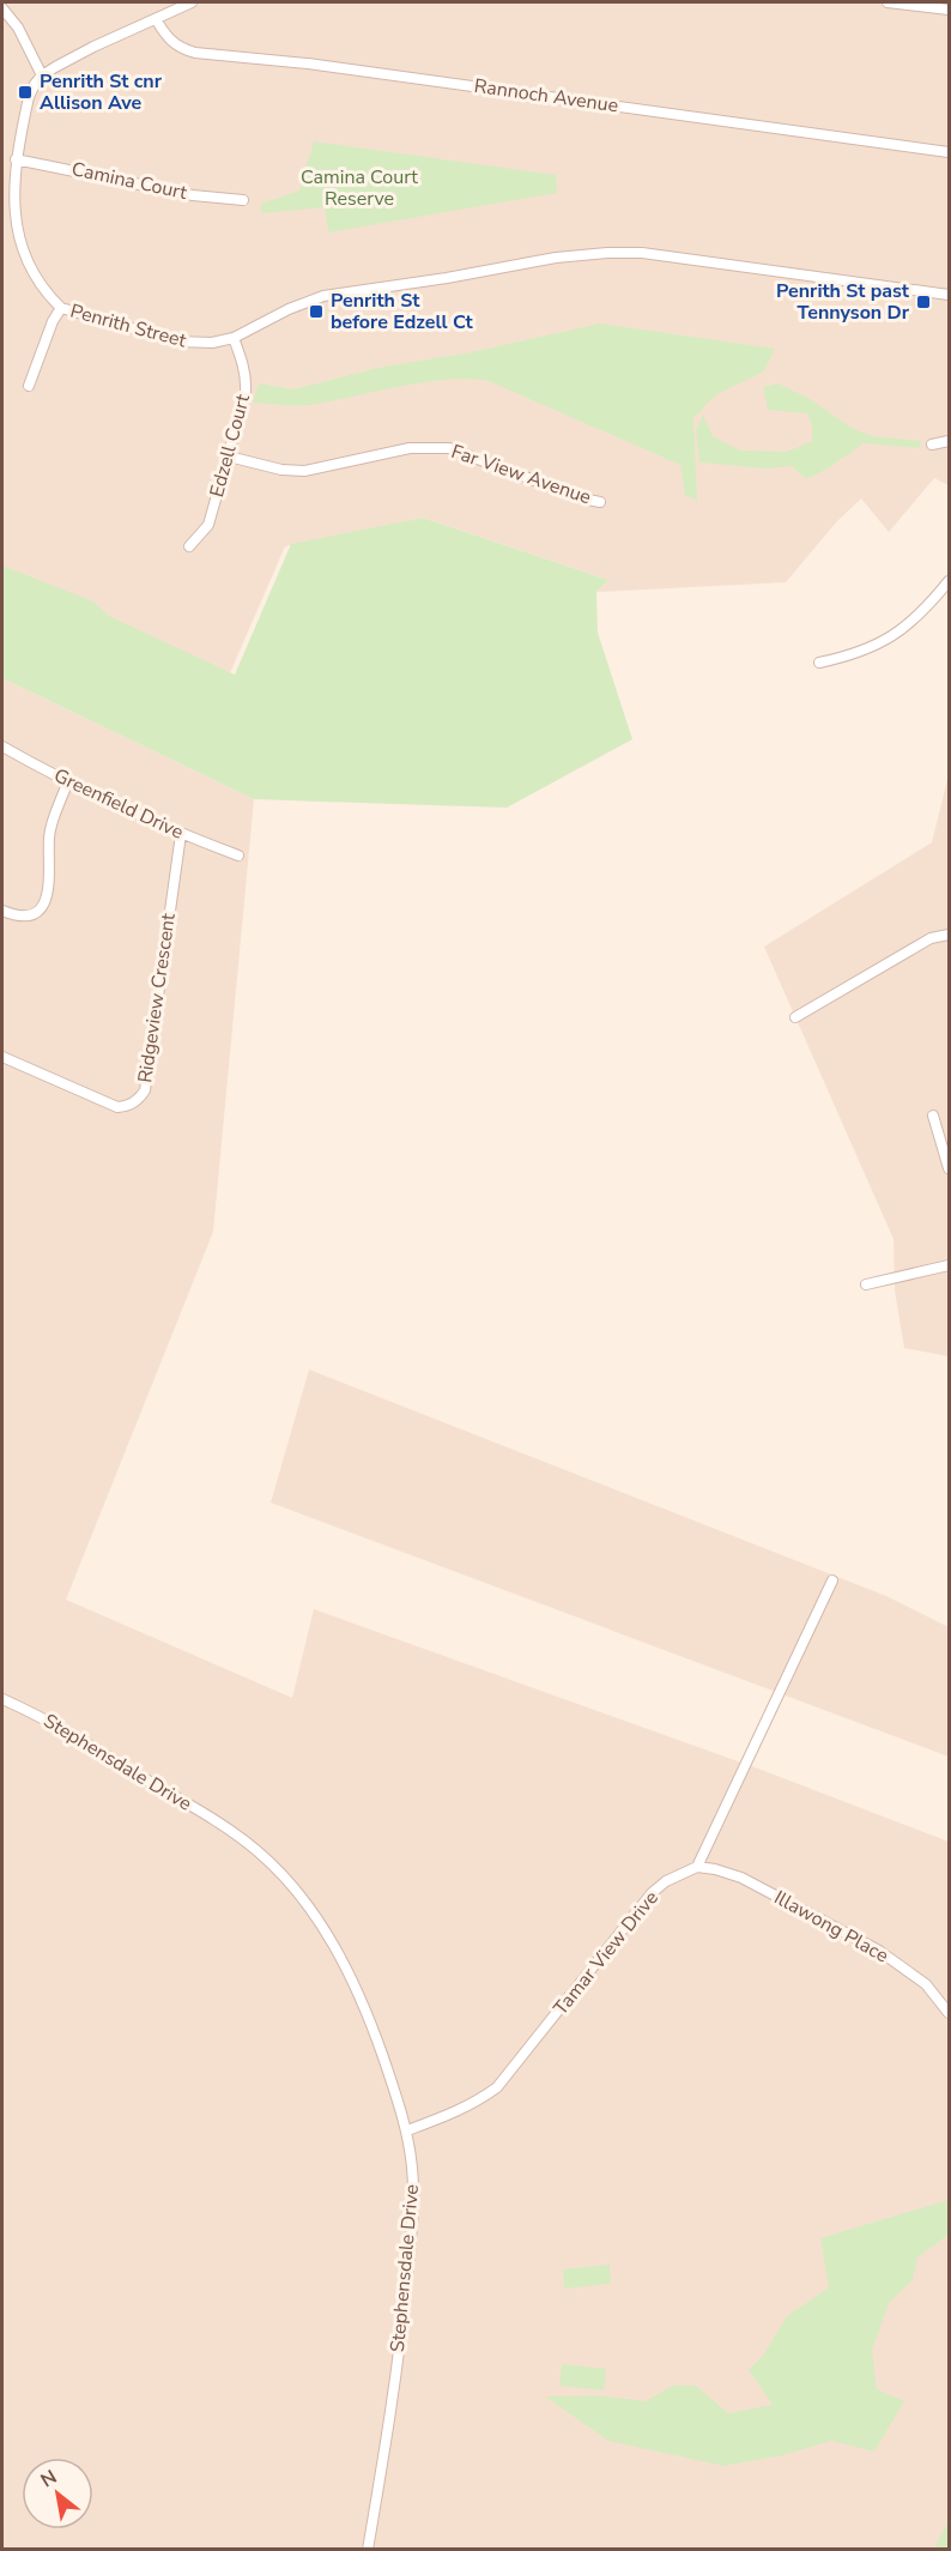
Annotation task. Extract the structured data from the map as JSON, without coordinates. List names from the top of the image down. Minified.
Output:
{"streets":{"street":["Rannoch Avenue","Camina Court","Penrith Street","Edzell Court","Far View Avenue","Greenfield Drive","Ridgeview Crescent","Stephensdale Drive","Illawong Place","Tamar View Drive"]},"crossings":[["Camina Court","Penrith Street"],["Penrith Street","Edzell Court"],["Edzell Court","Far View Avenue"],["Greenfield Drive","Ridgeview Crescent"],["Stephensdale Drive","Tamar View Drive"],["Illawong Place","Tamar View Drive"]],"parks":["Camina Court Reserve"],"places":{"transit":["Penrith St cnr Allison Ave","Penrith St past Tennyson Dr","Penrith St before Edzell Ct"]},"north":"top left"}
